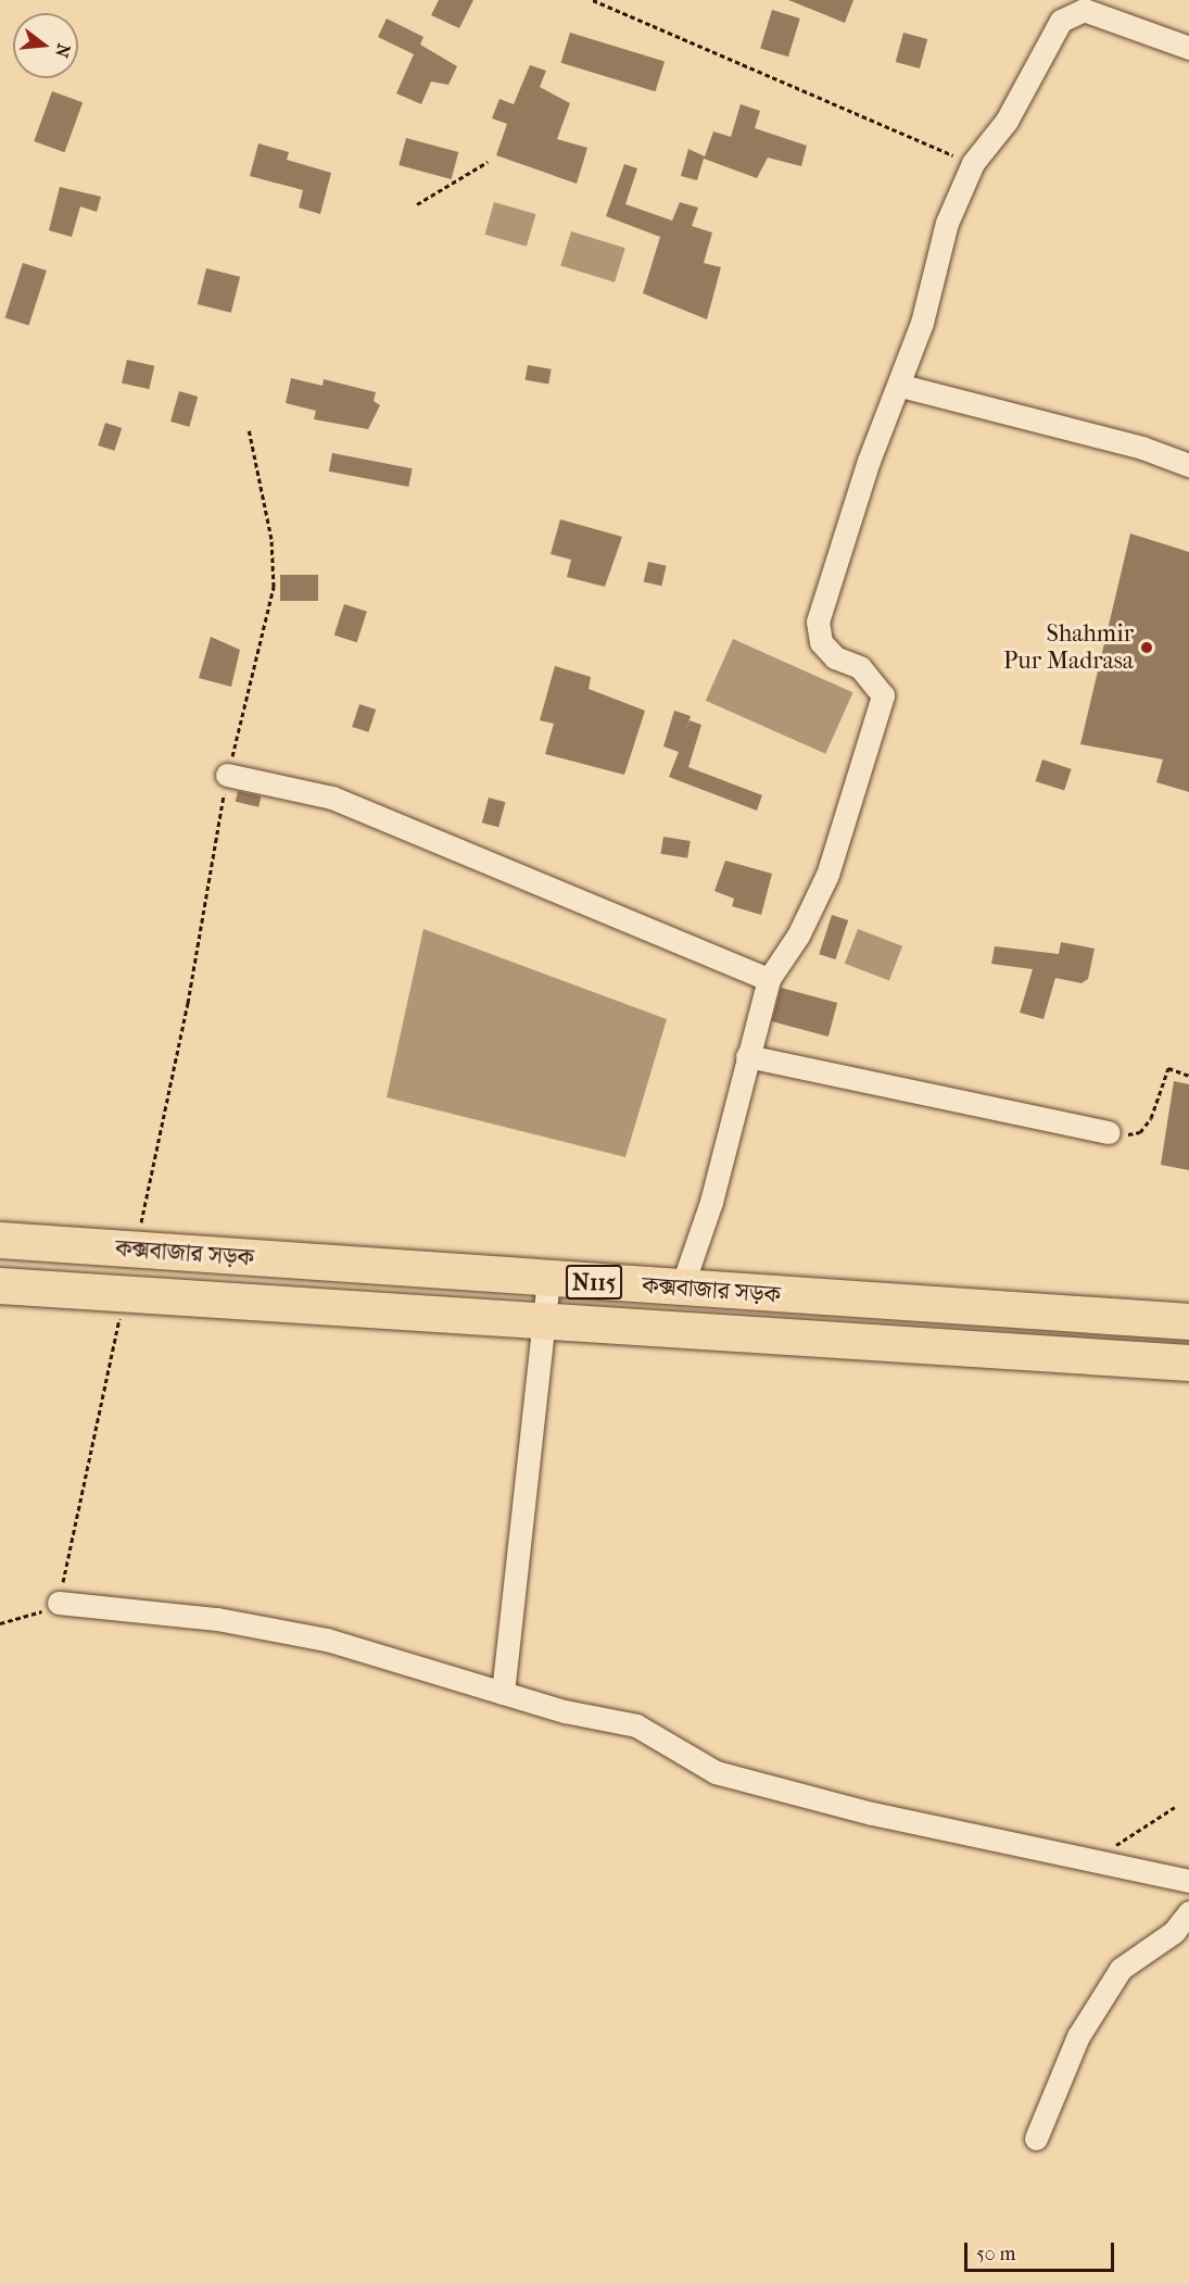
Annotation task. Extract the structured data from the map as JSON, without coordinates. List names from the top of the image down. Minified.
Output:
{"streets":{"highway":["কক্সবাজার সড়ক","N115"]},"places":["Shahmir Pur Madrasa"],"scale_bar":"50 m","north":"right"}
